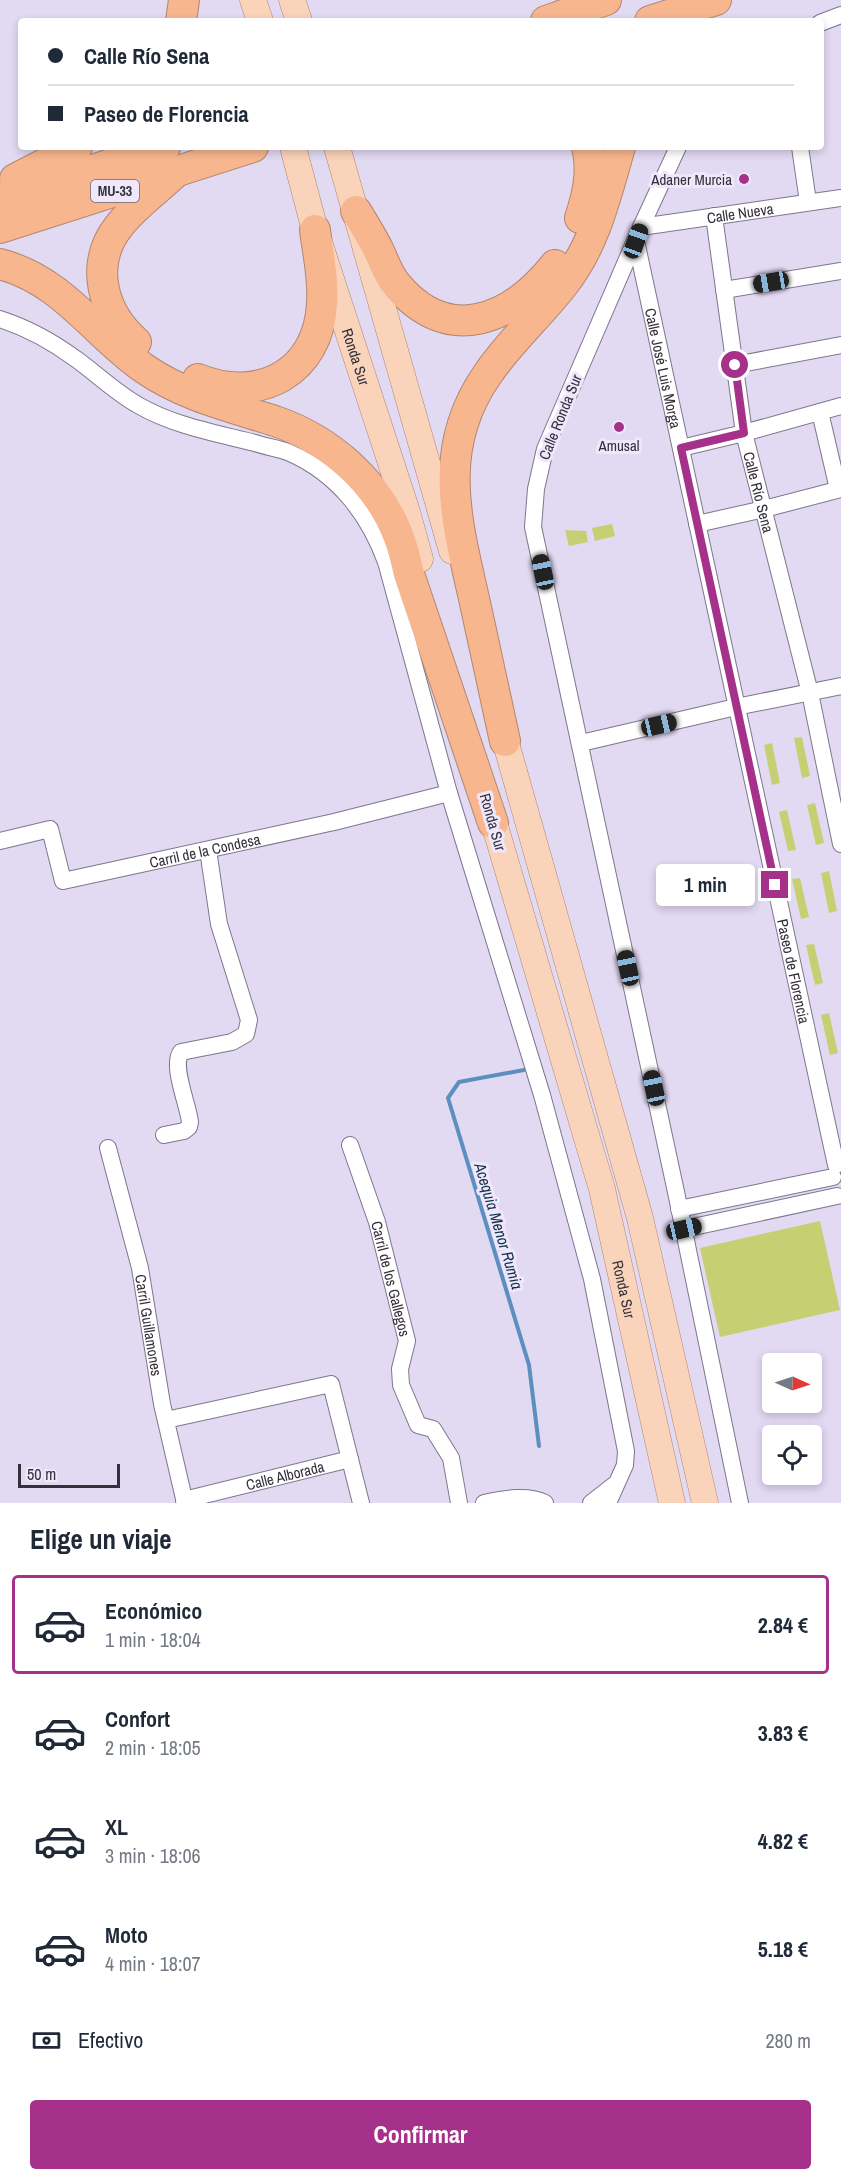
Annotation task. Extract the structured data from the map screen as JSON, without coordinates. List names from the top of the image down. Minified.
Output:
{"streets":{"highway":["MU-33"],"main road":["Ronda Sur"],"street":["Calle Nueva","Calle José Luis Morga","Calle Ronda Sur","Calle Río Sena","Carril de la Condesa","Paseo de Florencia","Carril de los Gallegos","Carril Guillamones","Calle Alborada"]},"crossings":[["Calle Nueva","Calle José Luis Morga"],["Calle Nueva","Calle Ronda Sur"],["Calle Nueva","Calle Río Sena"],["Calle José Luis Morga","Calle Ronda Sur"],["Calle José Luis Morga","Paseo de Florencia"],["Carril Guillamones","Calle Alborada"]],"water":["Acequia Menor Rumia"],"places":["Adaner Murcia","Amusal"],"scale_bar":"50 m","north":"right","page":{"banner":["Calle Río Sena","Paseo de Florencia"],"bubble":"1 min","scale":"50 m","heading":"Elige un viaje","list":[{"name":"Económico","note":"1 min · 18:04","value":"2.84 €"},{"name":"Confort","note":"2 min · 18:05","value":"3.83 €"},{"name":"XL","note":"3 min · 18:06","value":"4.82 €"},{"name":"Moto","note":"4 min · 18:07","value":"5.18 €"}],"pay":["Efectivo","280 m"],"buttons":"Confirmar"}}
